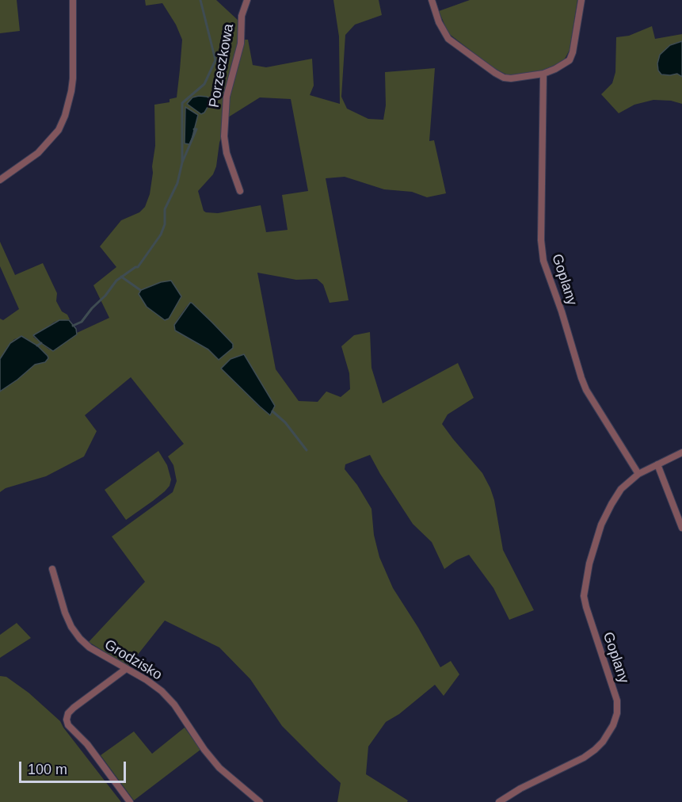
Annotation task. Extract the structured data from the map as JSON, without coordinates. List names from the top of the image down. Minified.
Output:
{"streets":{"street":["Porzeczkowa","Goplany","Grodzisko"]},"scale_bar":"100 m"}
